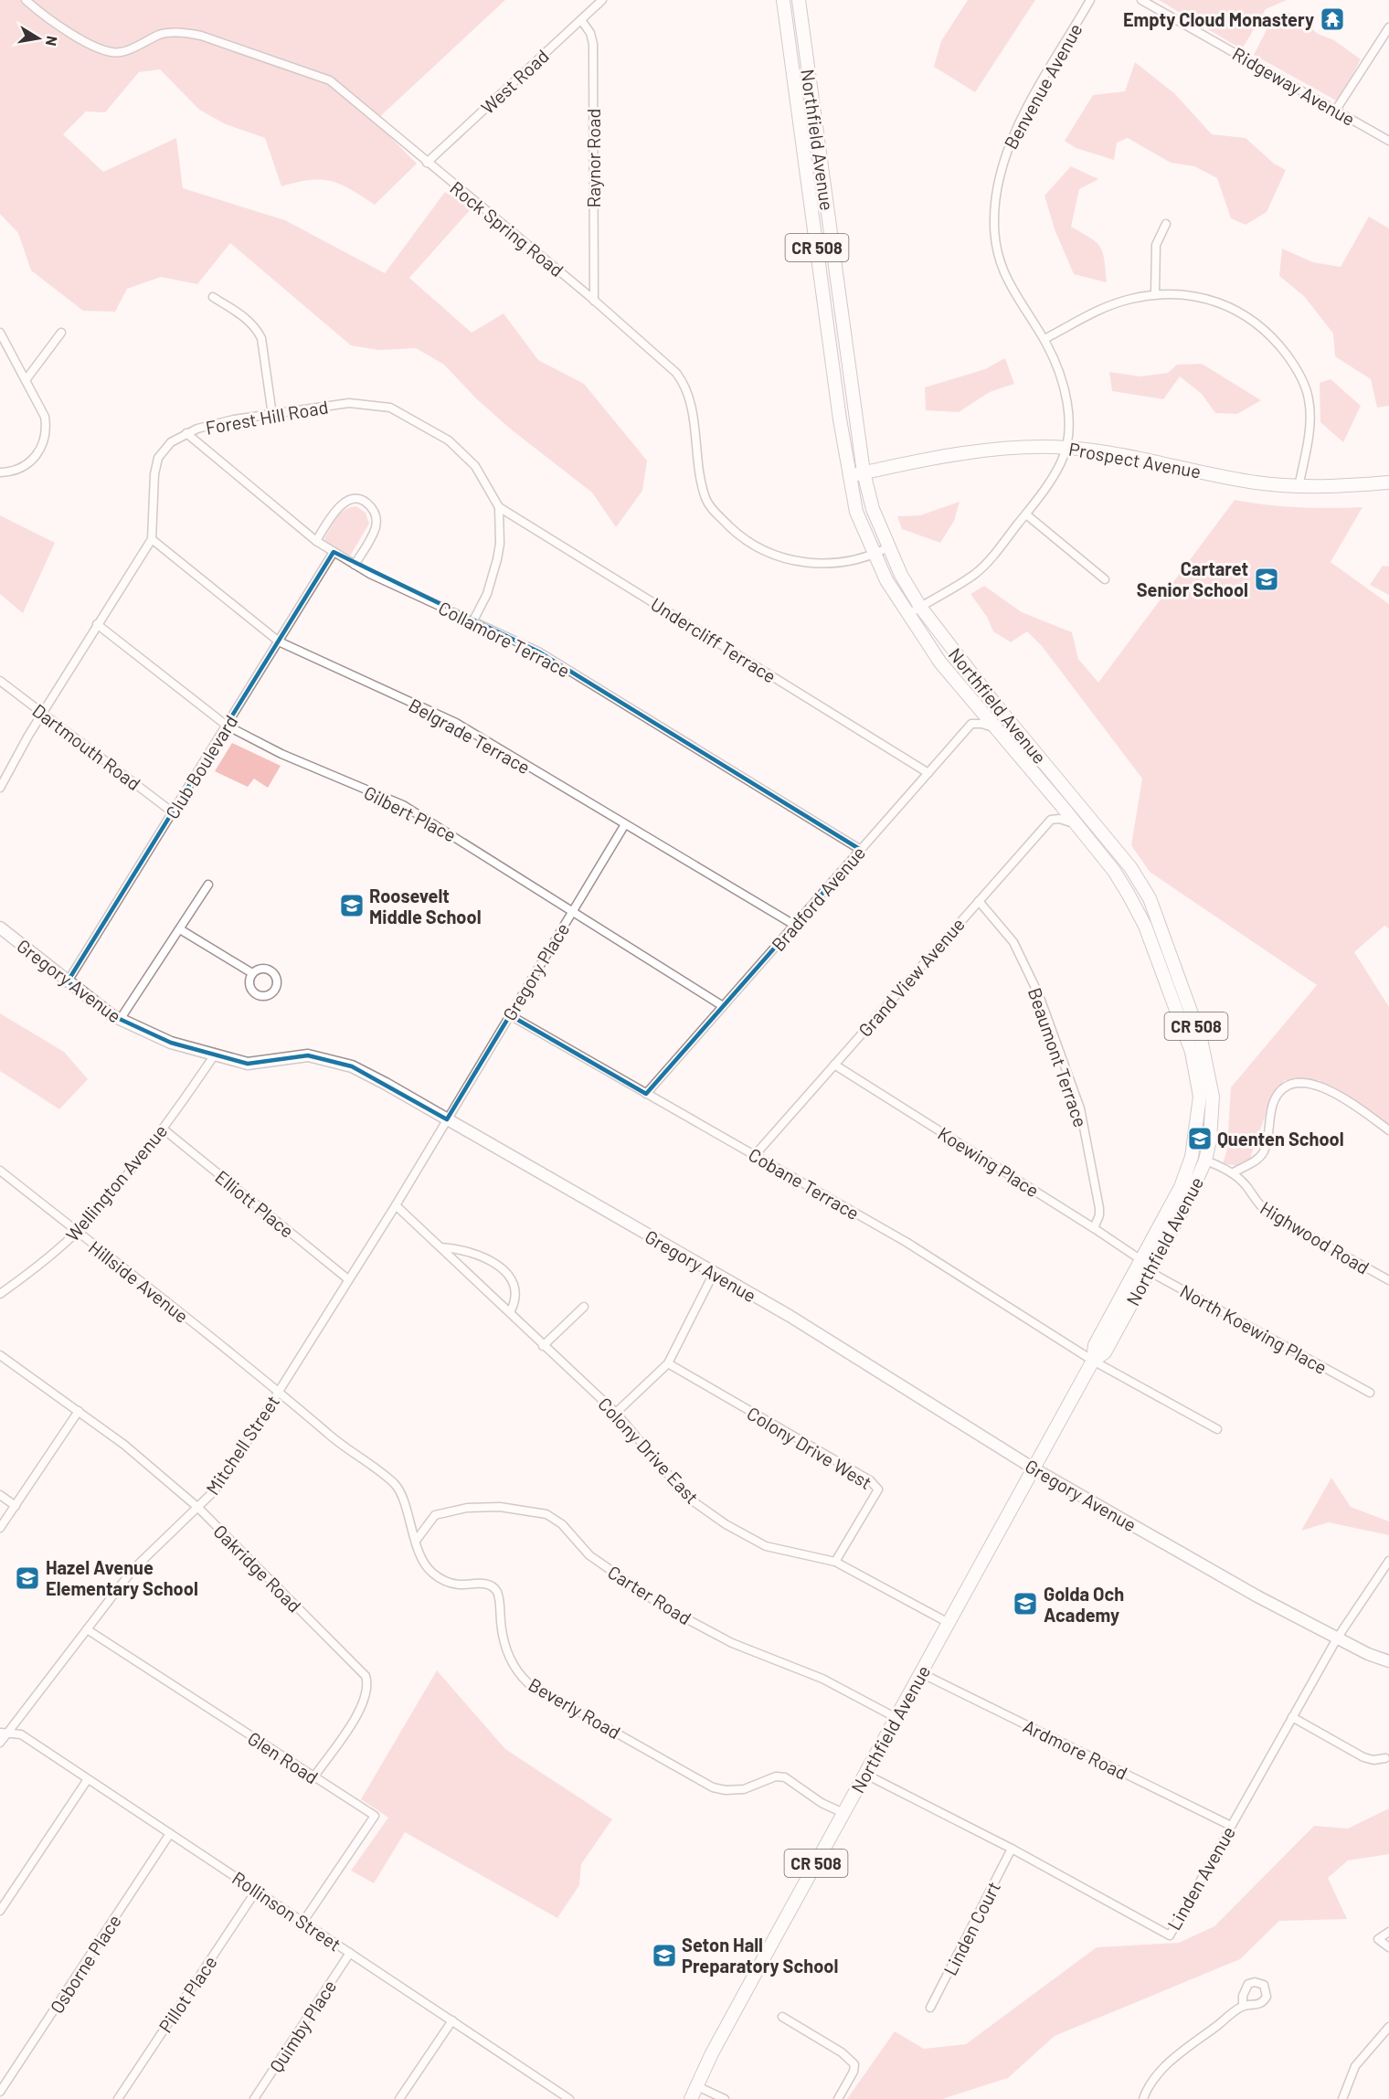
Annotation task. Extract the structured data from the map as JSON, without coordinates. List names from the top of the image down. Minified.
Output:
{"streets":{"main road":["Northfield Avenue","CR 508","Prospect Avenue","Gregory Avenue"],"street":["West Road","Benvenue Avenue","Ridgeway Avenue","Raynor Road","Rock Spring Road","Forest Hill Road","Collamore Terrace","Undercliff Terrace","Belgrade Terrace","Dartmouth Road","Club Boulevard","Gilbert Place","Bradford Avenue","Gregory Place","Grand View Avenue","Beaumont Terrace","Koewing Place","Wellington Avenue","Cobane Terrace","Elliott Place","Highwood Road","Hillside Avenue","North Koewing Place","Mitchell Street","Colony Drive West","Colony Drive East","Oakridge Road","Carter Road","Beverly Road","Ardmore Road","Glen Road","Linden Avenue","Rollinson Street","Linden Court","Osborne Place","Pillot Place","Quimby Place"]},"crossings":[["West Road","Raynor Road"],["West Road","Rock Spring Road"],["Benvenue Avenue","Northfield Avenue"],["Benvenue Avenue","Prospect Avenue"],["Northfield Avenue","Rock Spring Road"],["Northfield Avenue","Prospect Avenue"],["Northfield Avenue","Bradford Avenue"],["Northfield Avenue","Grand View Avenue"],["Northfield Avenue","Gregory Avenue"],["Northfield Avenue","Koewing Place"],["Northfield Avenue","Cobane Terrace"],["Northfield Avenue","Highwood Road"],["Northfield Avenue","North Koewing Place"],["Northfield Avenue","Colony Drive East"],["Northfield Avenue","Carter Road"],["Northfield Avenue","Beverly Road"],["Northfield Avenue","Ardmore Road"],["Northfield Avenue","Linden Avenue"],["Raynor Road","Rock Spring Road"],["Forest Hill Road","Collamore Terrace"],["Forest Hill Road","Undercliff Terrace"],["Forest Hill Road","Belgrade Terrace"],["Collamore Terrace","Club Boulevard"],["Collamore Terrace","Bradford Avenue"],["Undercliff Terrace","Bradford Avenue"],["Belgrade Terrace","Club Boulevard"],["Belgrade Terrace","Bradford Avenue"],["Belgrade Terrace","Gregory Place"],["Dartmouth Road","Club Boulevard"],["Club Boulevard","Gilbert Place"],["Club Boulevard","Gregory Avenue"],["Gilbert Place","Bradford Avenue"],["Gilbert Place","Gregory Place"],["Bradford Avenue","Cobane Terrace"],["Gregory Place","Gregory Avenue"],["Gregory Place","Cobane Terrace"],["Gregory Place","Mitchell Street"],["Grand View Avenue","Beaumont Terrace"],["Grand View Avenue","Koewing Place"],["Grand View Avenue","Cobane Terrace"],["Gregory Avenue","Wellington Avenue"],["Gregory Avenue","Mitchell Street"],["Gregory Avenue","Linden Avenue"],["Beaumont Terrace","Koewing Place"],["Koewing Place","North Koewing Place"],["Wellington Avenue","Elliott Place"],["Wellington Avenue","Hillside Avenue"],["Elliott Place","Mitchell Street"],["Hillside Avenue","Mitchell Street"],["Hillside Avenue","Beverly Road"],["Mitchell Street","Colony Drive East"],["Mitchell Street","Oakridge Road"],["Mitchell Street","Beverly Road"],["Mitchell Street","Glen Road"],["Mitchell Street","Rollinson Street"],["Colony Drive West","Colony Drive East"],["Oakridge Road","Glen Road"],["Carter Road","Beverly Road"],["Ardmore Road","Linden Avenue"],["Glen Road","Rollinson Street"],["Linden Avenue","Linden Court"],["Rollinson Street","Osborne Place"],["Rollinson Street","Pillot Place"],["Rollinson Street","Quimby Place"]],"places":{"temple":["Empty Cloud Monastery"],"school or university":["Cartaret Senior School","Roosevelt Middle School","Quenten School","Hazel Avenue Elementary School","Golda Och Academy","Seton Hall Preparatory School"]},"north":"right"}
